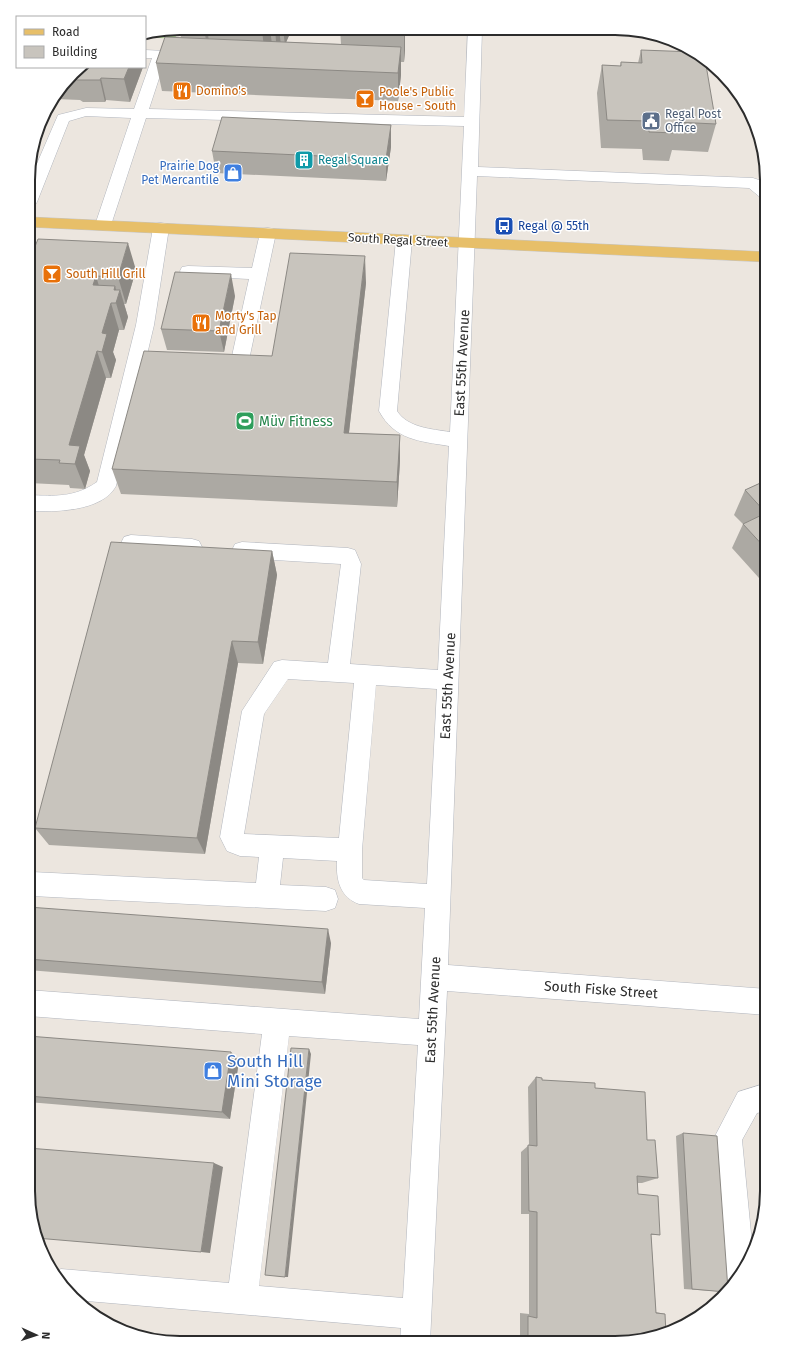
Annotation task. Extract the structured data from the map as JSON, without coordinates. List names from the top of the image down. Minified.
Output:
{"streets":{"main road":["South Regal Street"],"street":["East 55th Avenue","South Fiske Street"]},"crossings":[["South Regal Street","East 55th Avenue"],["East 55th Avenue","South Fiske Street"]],"places":{"restaurant":["Domino's","Morty's Tap and Grill"],"bar":["Poole's Public House - South","South Hill Grill"],"public building":["Regal Post Office"],"building":["Regal Square"],"shop":["Prairie Dog Pet Mercantile","South Hill Mini Storage"],"bus stop":["Regal @ 55th"],"sports":["Müv Fitness"]},"legend":["Road","Building"],"north":"right"}
